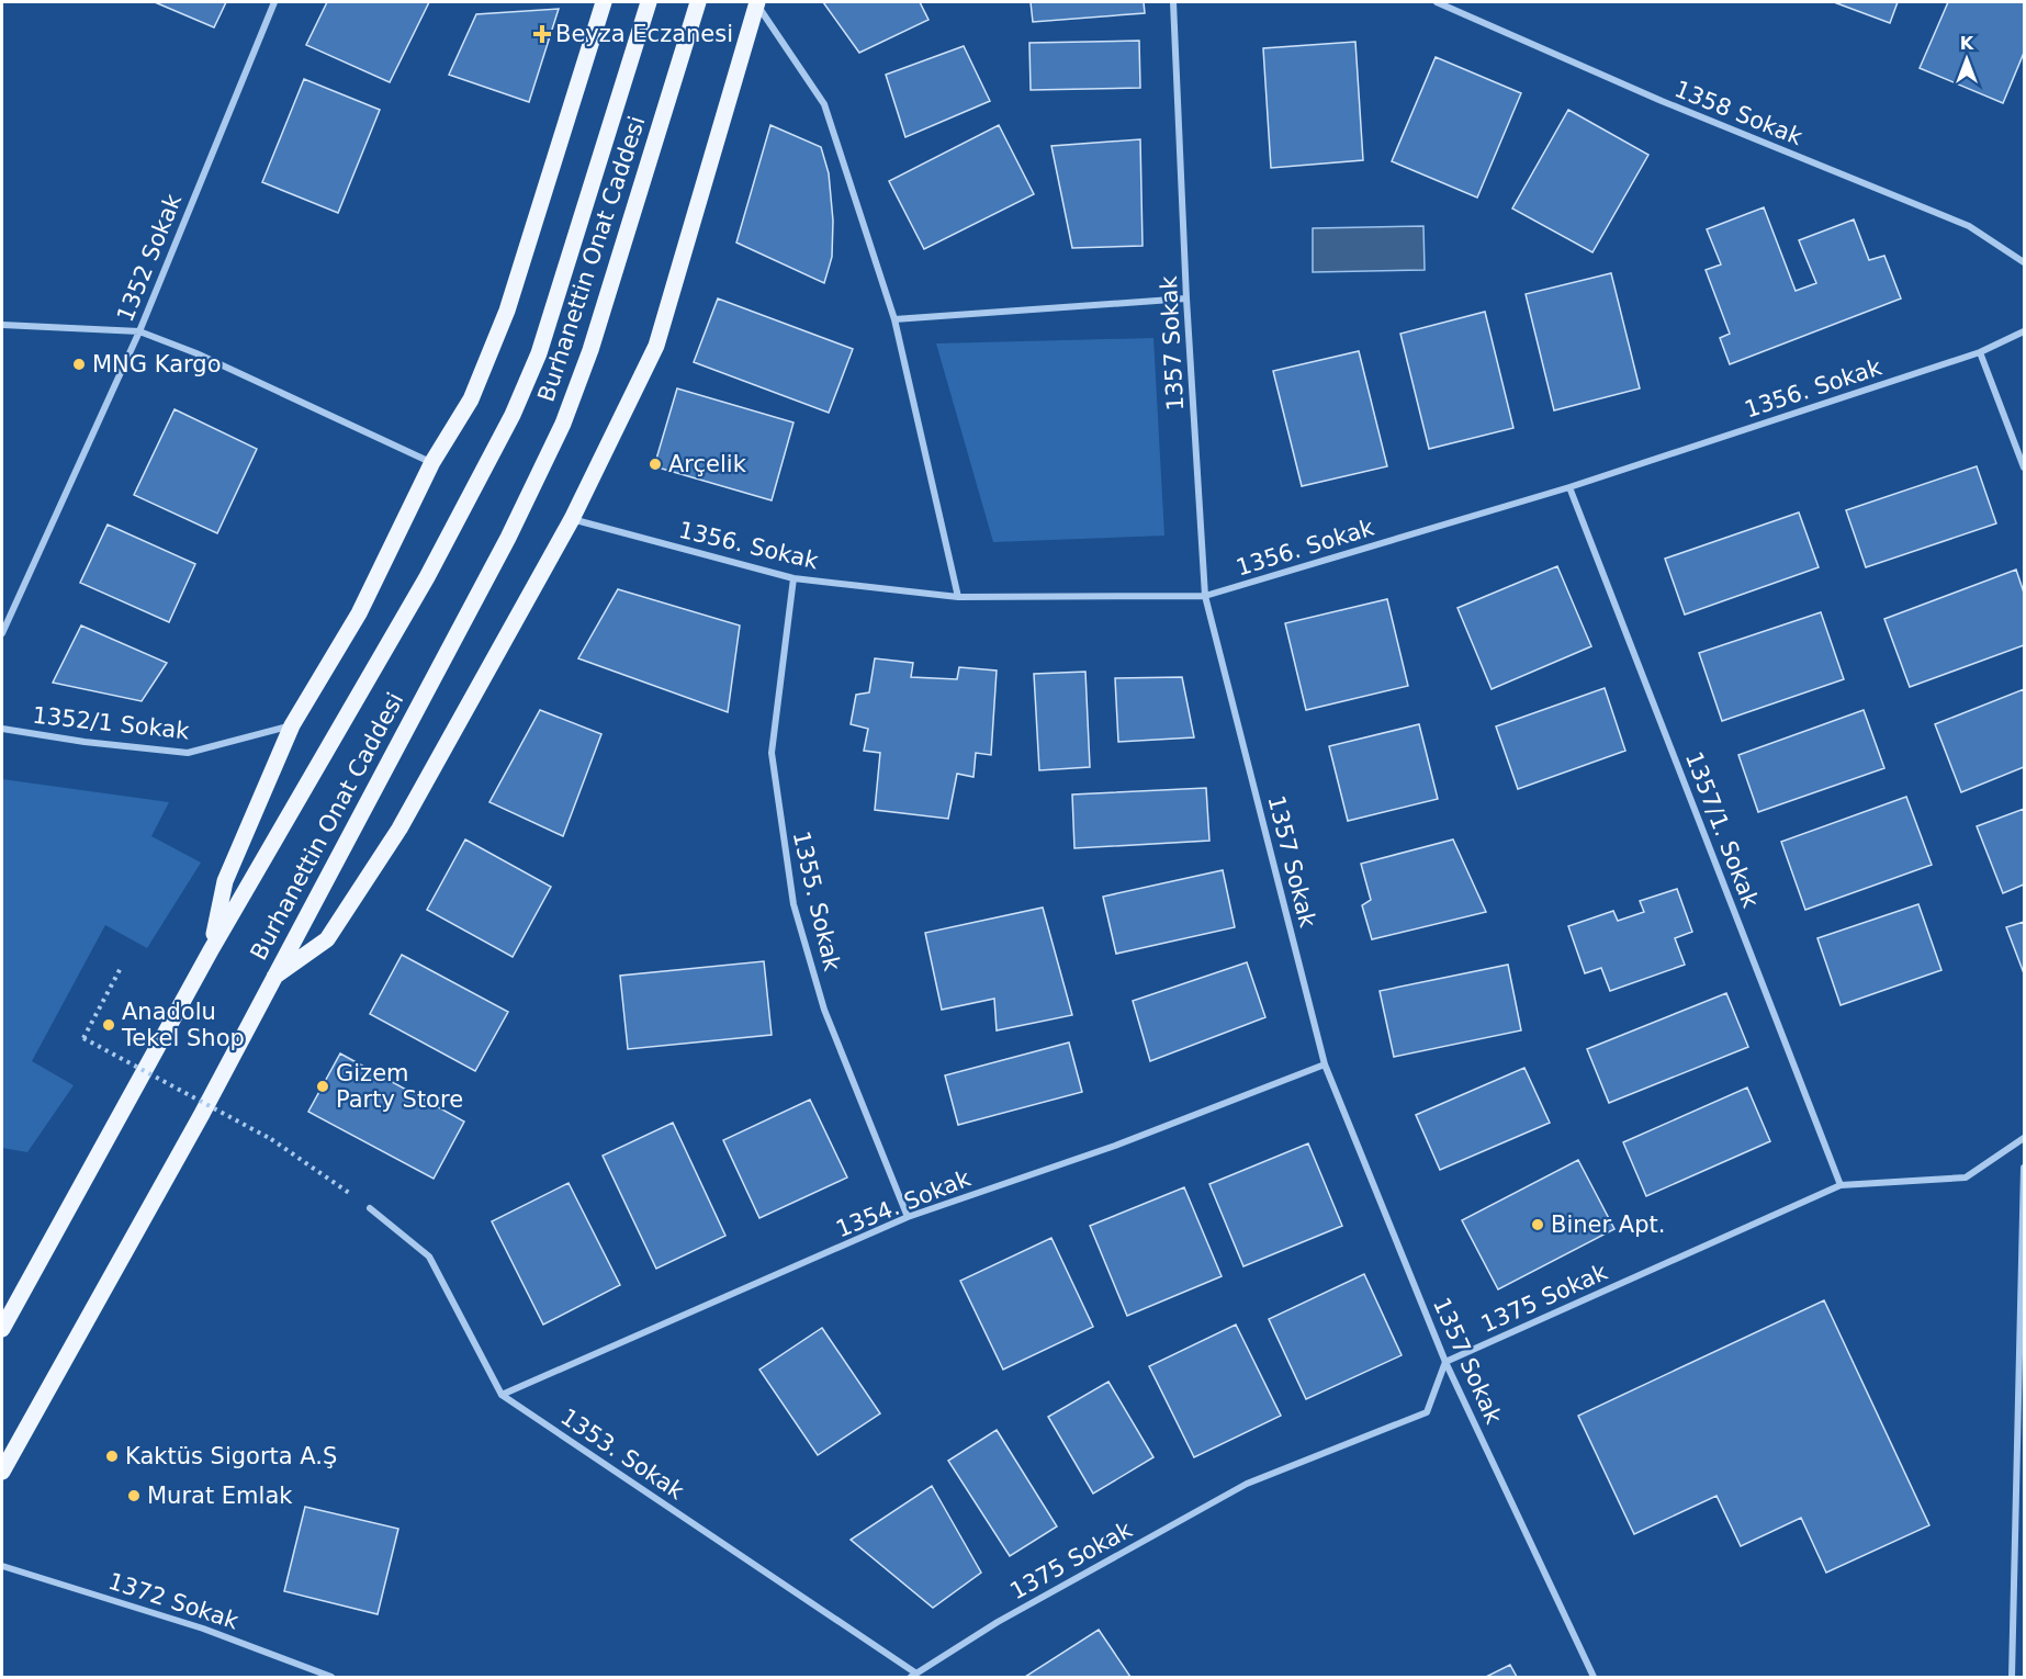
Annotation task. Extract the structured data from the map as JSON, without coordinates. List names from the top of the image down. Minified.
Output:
{"streets":{"main road":["Burhanettin Onat Caddesi"],"street":["1358 Sokak","1352 Sokak","1357 Sokak","1356. Sokak","1352/1 Sokak","1357/1. Sokak","1355. Sokak","1354. Sokak","1375 Sokak","1353. Sokak","1372 Sokak"]},"crossings":[["Burhanettin Onat Caddesi","1356. Sokak"],["Burhanettin Onat Caddesi","1352/1 Sokak"],["1357 Sokak","1356. Sokak"],["1357 Sokak","1354. Sokak"],["1357 Sokak","1375 Sokak"],["1356. Sokak","1357/1. Sokak"],["1356. Sokak","1355. Sokak"],["1357/1. Sokak","1375 Sokak"],["1355. Sokak","1354. Sokak"],["1354. Sokak","1353. Sokak"],["1375 Sokak","1353. Sokak"]],"places":{"health":["Beyza Eczanesi"],"other":["MNG Kargo","Arçelik","Anadolu Tekel Shop","Gizem Party Store","Biner Apt.","Kaktüs Sigorta A.Ş","Murat Emlak"]},"north":"top"}
